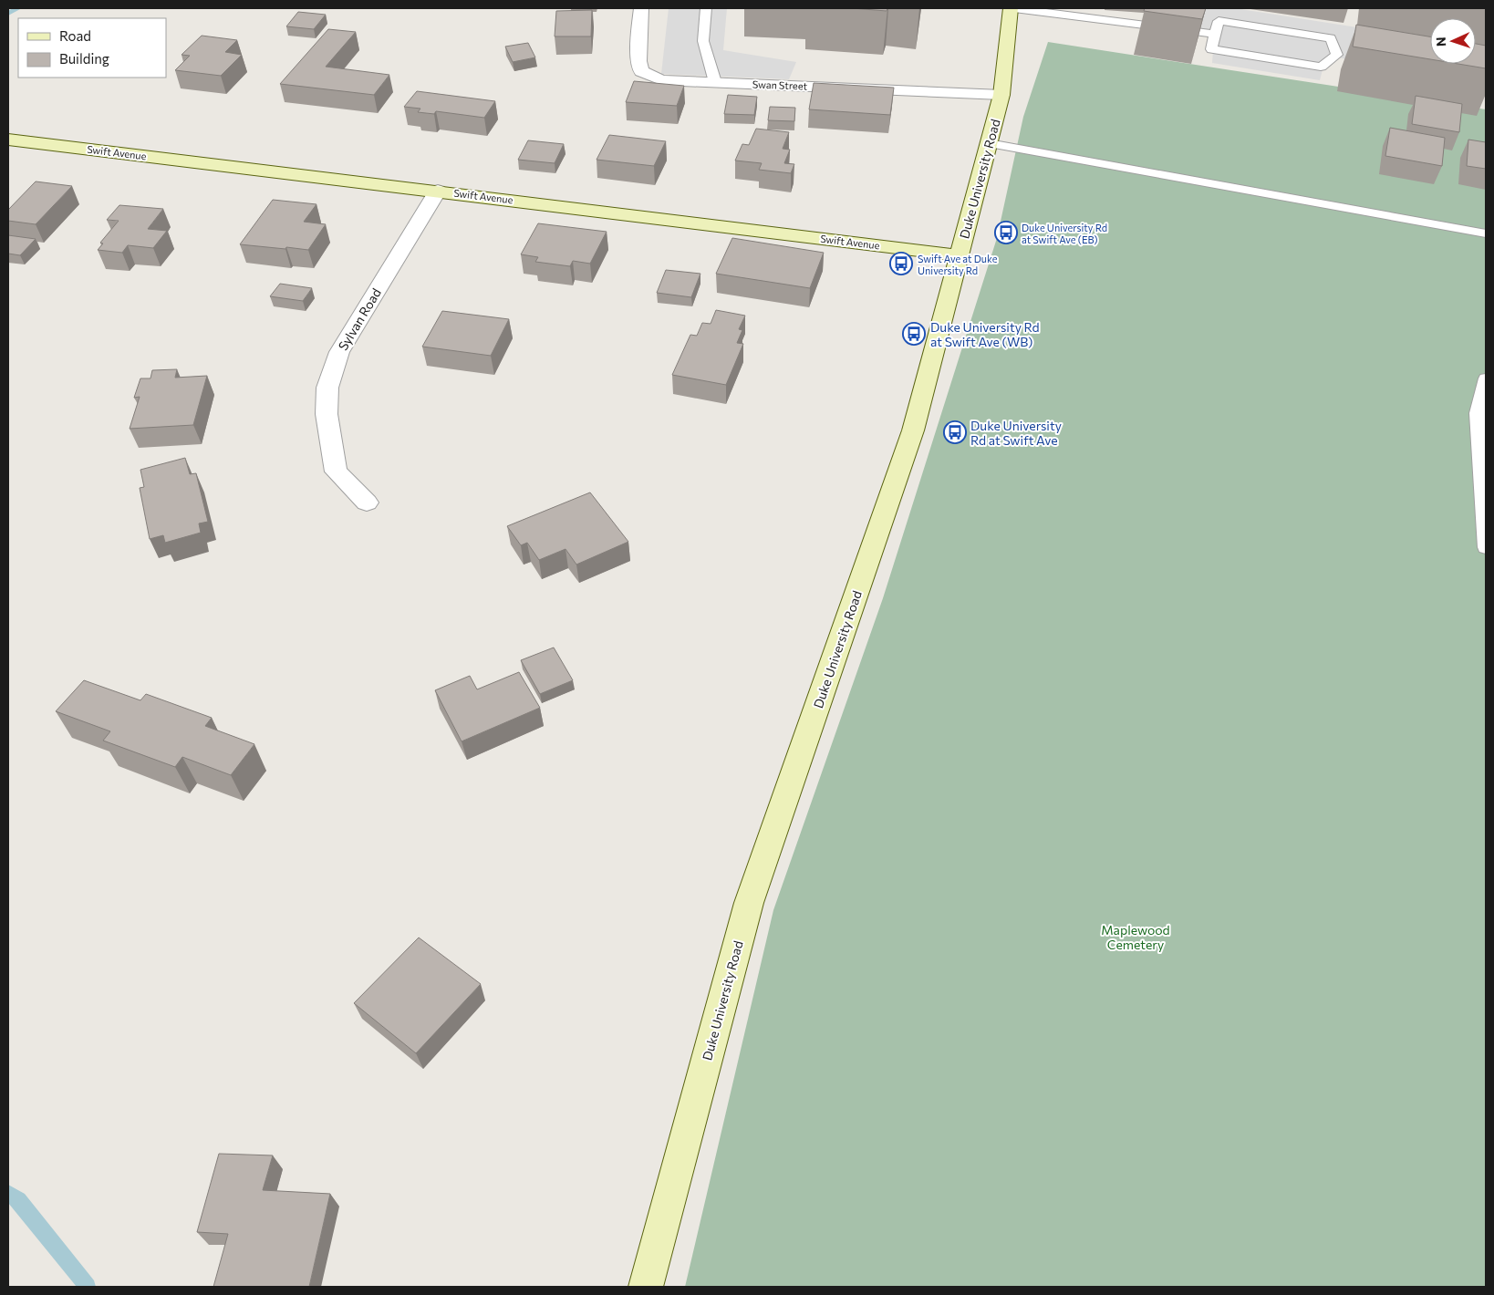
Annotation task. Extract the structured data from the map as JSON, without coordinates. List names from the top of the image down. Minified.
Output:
{"streets":{"main road":["Swift Avenue","Duke University Road"],"street":["Swan Street","Sylvan Road"]},"crossings":[["Swan Street","Duke University Road"],["Swift Avenue","Duke University Road"],["Swift Avenue","Sylvan Road"]],"parks":["Maplewood Cemetery"],"places":{"bus stop":["Duke University Rd at Swift Ave (EB)","Swift Ave at Duke University Rd","Duke University Rd at Swift Ave (WB)","Duke University Rd at Swift Ave"]},"legend":["Road","Building"],"north":"left"}
